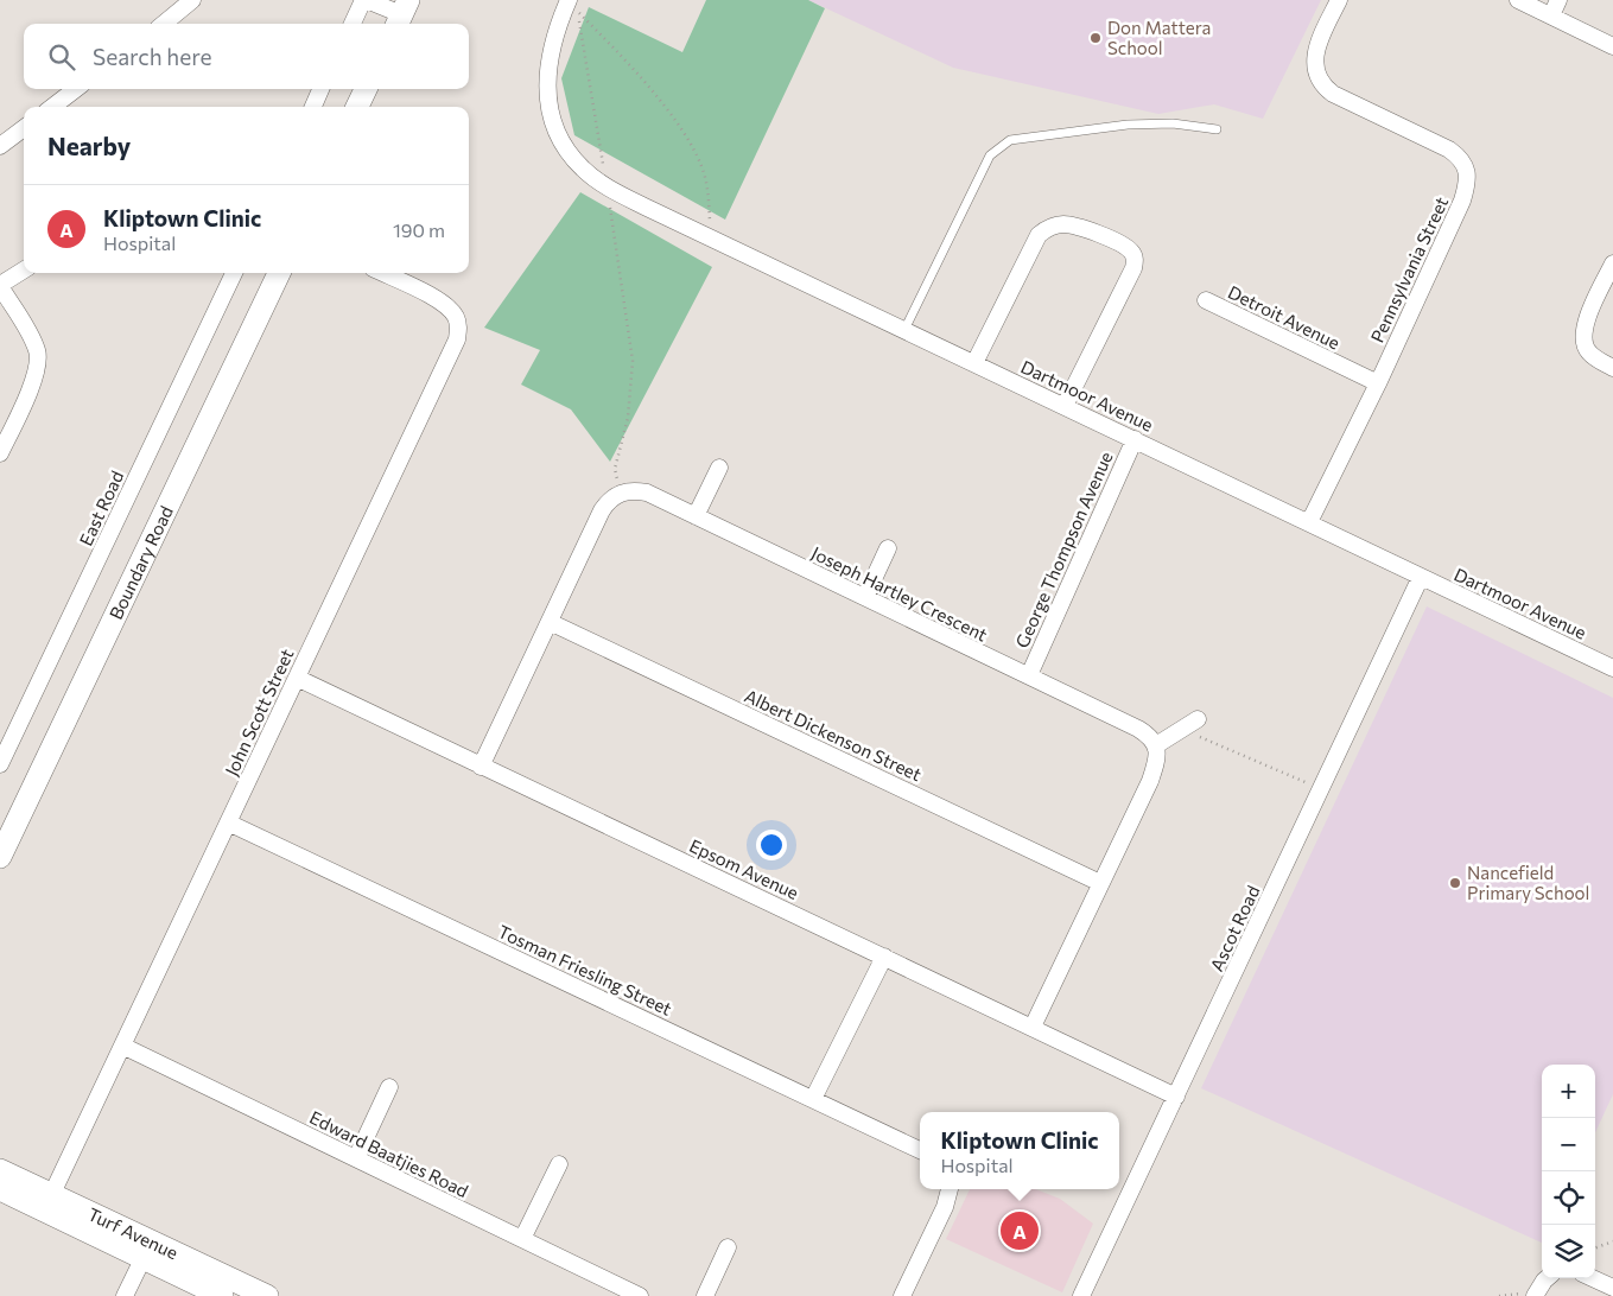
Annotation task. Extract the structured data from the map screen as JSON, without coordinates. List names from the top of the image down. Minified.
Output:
{"streets":{"street":["Pennsylvania Street","Detroit Avenue","Dartmoor Avenue","East Road","George Thompson Avenue","Boundary Road","Joseph Hartley Crescent","John Scott Street","Albert Dickenson Street","Epsom Avenue","Ascot Road","Tosman Friesling Street","Edward Baatjies Road","Turf Avenue"]},"crossings":[["Pennsylvania Street","Detroit Avenue"],["Pennsylvania Street","Dartmoor Avenue"],["Dartmoor Avenue","George Thompson Avenue"],["Dartmoor Avenue","Ascot Road"],["George Thompson Avenue","Joseph Hartley Crescent"],["John Scott Street","Epsom Avenue"],["John Scott Street","Tosman Friesling Street"],["John Scott Street","Edward Baatjies Road"],["John Scott Street","Turf Avenue"],["Epsom Avenue","Ascot Road"]],"places":["Don Mattera School","Nancefield Primary School"],"page":{"search":"Search here","heading":"Nearby","list":[{"mark":"A","name":"Kliptown Clinic","note":"Hospital","value":"190 m"}],"map_buttons":["+","−"],"popup":["Kliptown Clinic","Hospital"],"pins":"A"}}
